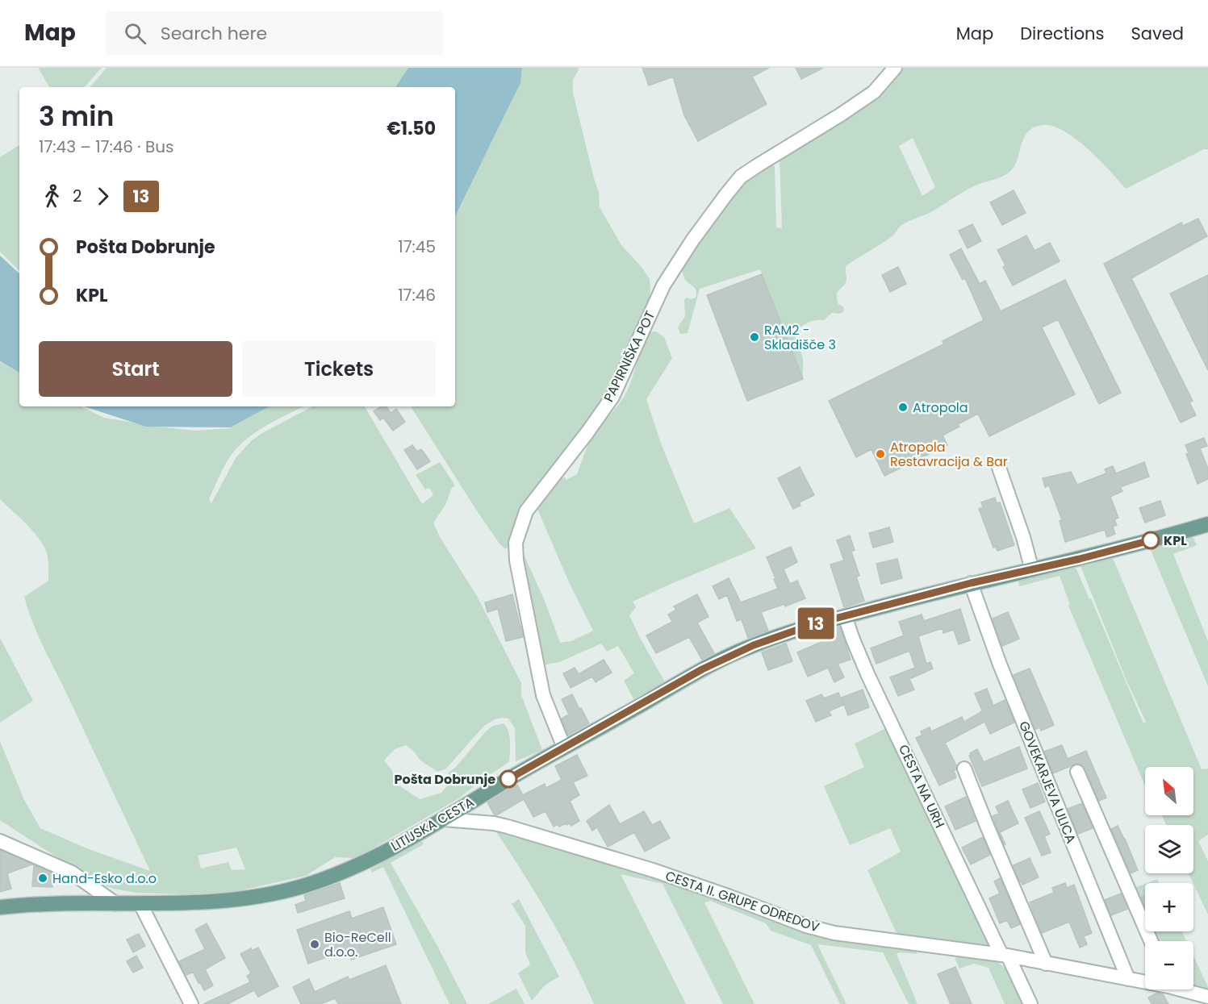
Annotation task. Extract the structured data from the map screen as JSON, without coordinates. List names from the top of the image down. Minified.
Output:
{"streets":{"main road":["LITIJSKA CESTA"],"street":["PAPIRNIŠKA POT","GOVEKARJEVA ULICA","CESTA NA URH","CESTA II. GRUPE ODREDOV"]},"crossings":[["PAPIRNIŠKA POT","LITIJSKA CESTA"],["GOVEKARJEVA ULICA","LITIJSKA CESTA"],["GOVEKARJEVA ULICA","CESTA II. GRUPE ODREDOV"],["CESTA NA URH","LITIJSKA CESTA"],["CESTA NA URH","CESTA II. GRUPE ODREDOV"],["LITIJSKA CESTA","CESTA II. GRUPE ODREDOV"]],"places":["RAM2 - Skladišče 3","Atropola","Atropola Restavracija & Bar","KPL","Pošta Dobrunje","Hand-Esko d.o.o","Bio-ReCell d.o.o."],"lines":["bus line 13"],"north":"top left","page":{"header":"Map","search":"Search here","nav":["Map","Directions","Saved"],"on_map":"13","heading":["3 min","17:43 – 17:46 · Bus","€1.50"],"legs":["2","13"],"list":[{"name":"Pošta Dobrunje","value":"17:45"},{"name":"KPL","value":"17:46"}],"buttons":["Start","Tickets"],"map_buttons":["+","−"]}}
